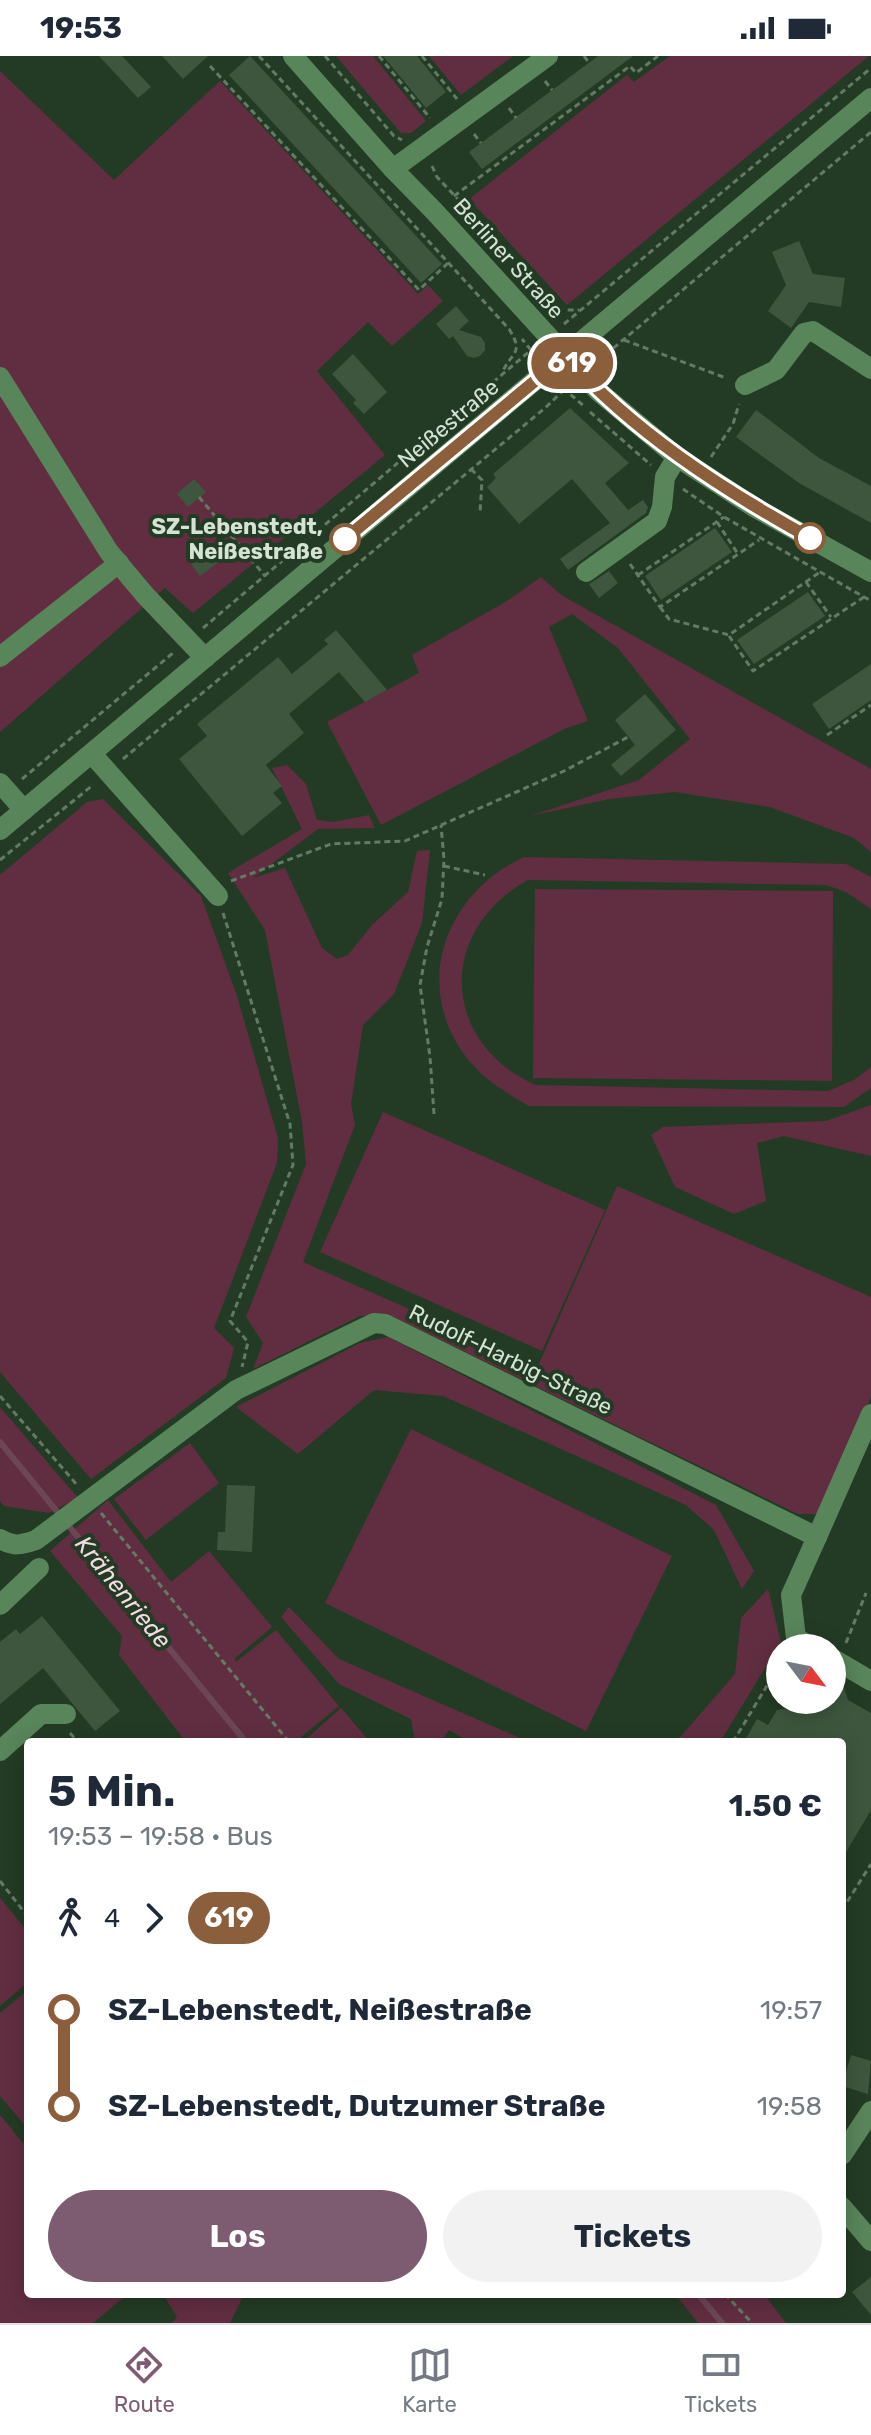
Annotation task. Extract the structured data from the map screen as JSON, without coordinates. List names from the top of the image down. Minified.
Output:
{"streets":{"street":["Berliner Straße","Neißestraße","Rudolf-Harbig-Straße"]},"crossings":[["Berliner Straße","Neißestraße"]],"water":["Krähenriede"],"places":["SZ-Lebenstedt, Neißestraße"],"lines":["bus line 619"],"north":"bottom right","page":{"status":"19:53","on_map":"619","heading":["5 Min.","19:53 – 19:58 · Bus","1.50 €"],"legs":["4","619"],"list":[{"name":"SZ-Lebenstedt, Neißestraße","value":"19:57"},{"name":"SZ-Lebenstedt, Dutzumer Straße","value":"19:58"}],"buttons":["Los","Tickets"],"tabs":["Route","Karte","Tickets"]}}
